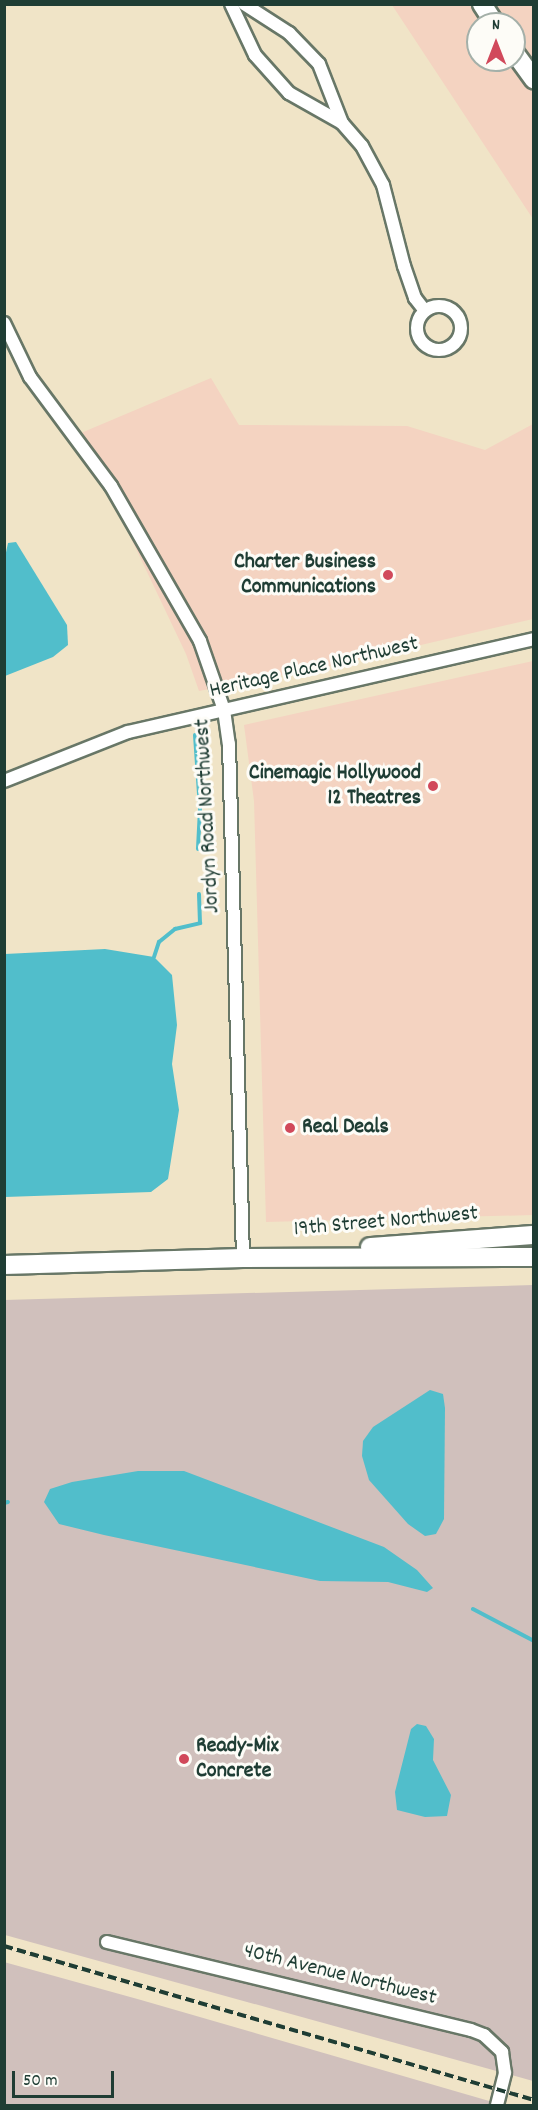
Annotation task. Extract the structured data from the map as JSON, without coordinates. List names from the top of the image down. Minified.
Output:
{"streets":{"street":["Heritage Place Northwest","Jordyn Road Northwest","19th Street Northwest","40th Avenue Northwest"]},"crossings":[["Heritage Place Northwest","Jordyn Road Northwest"],["Jordyn Road Northwest","19th Street Northwest"]],"places":["Charter Business Communications","Cinemagic Hollywood 12 Theatres","Real Deals","Ready-Mix Concrete"],"scale_bar":"50 m","north":"top"}
